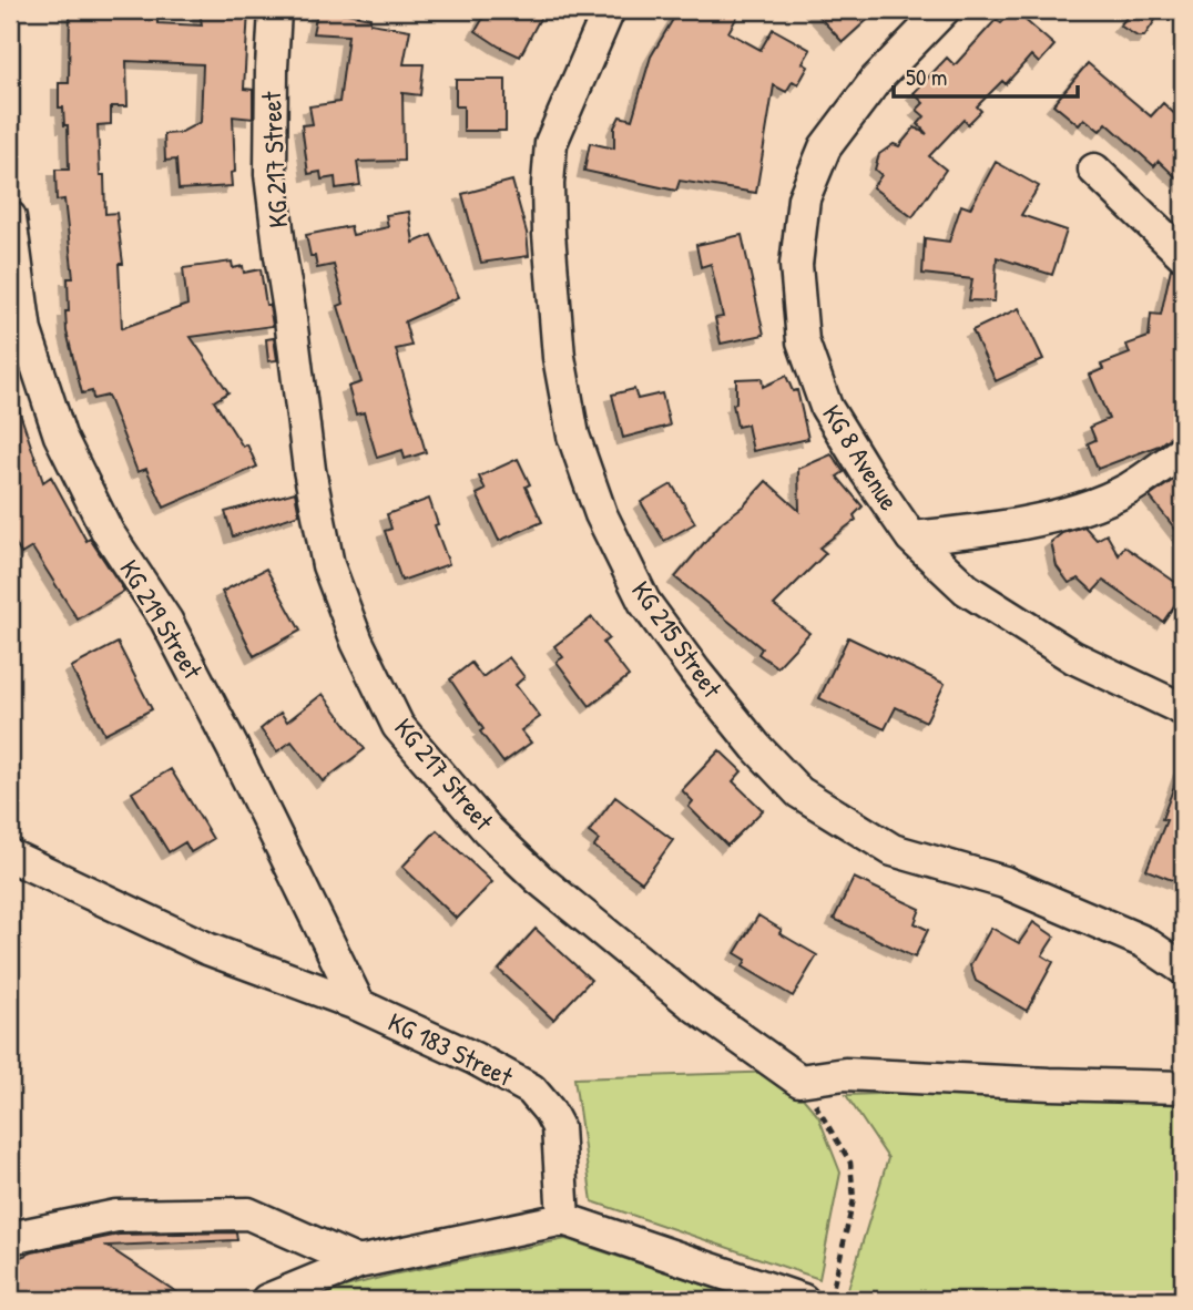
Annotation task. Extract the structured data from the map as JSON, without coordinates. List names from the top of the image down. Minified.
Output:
{"streets":{"street":["KG 217 Street","KG 8 Avenue","KG 219 Street","KG 215 Street","KG 183 Street"]},"crossings":[["KG 219 Street","KG 183 Street"]],"scale_bar":"50 m"}
